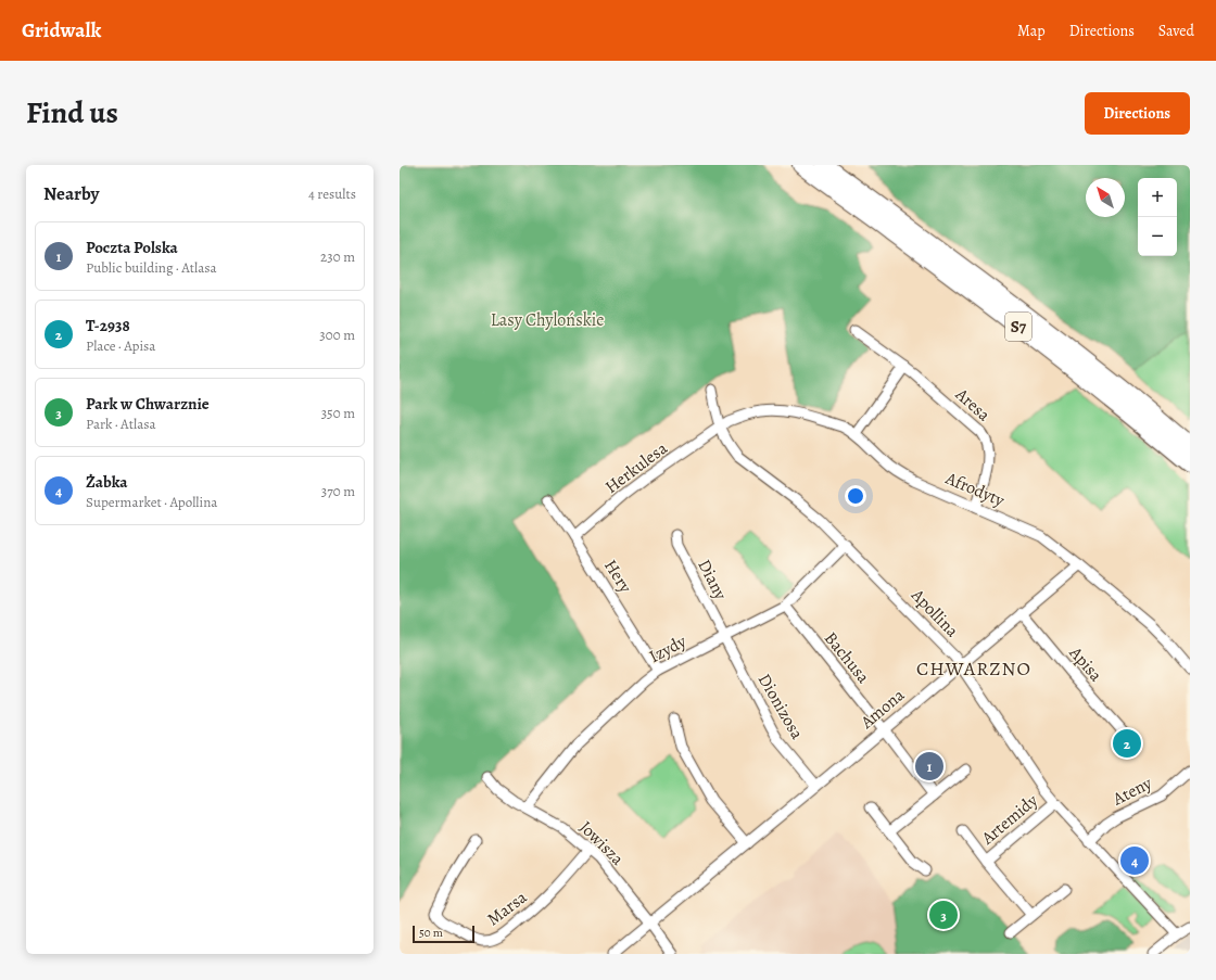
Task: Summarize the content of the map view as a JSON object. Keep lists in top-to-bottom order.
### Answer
{
  "streets": {
    "highway": ["S7"],
    "street": [
      "Aresa",
      "Herkulesa",
      "Afrodyty",
      "Hery",
      "Diany",
      "Apollina",
      "Izydy",
      "Bachusa",
      "Apisa",
      "Dionizosa",
      "Amona",
      "Ateny",
      "Artemidy",
      "Jowisza",
      "Marsa"
    ]
  },
  "crossings": [
    ["Aresa", "Afrodyty"],
    ["Herkulesa", "Afrodyty"],
    ["Herkulesa", "Hery"],
    ["Herkulesa", "Apollina"],
    ["Afrodyty", "Apollina"],
    ["Afrodyty", "Amona"],
    ["Hery", "Izydy"],
    ["Diany", "Izydy"],
    ["Diany", "Dionizosa"],
    ["Apollina", "Izydy"],
    ["Apollina", "Amona"],
    ["Apollina", "Ateny"],
    ["Apollina", "Artemidy"],
    ["Izydy", "Bachusa"],
    ["Izydy", "Dionizosa"],
    ["Izydy", "Jowisza"],
    ["Bachusa", "Amona"],
    ["Apisa", "Amona"],
    ["Dionizosa", "Amona"],
    ["Amona", "Jowisza"],
    ["Jowisza", "Marsa"]
  ],
  "districts": ["CHWARZNO"],
  "parks": ["Lasy Chylońskie"],
  "scale_bar": "50 m",
  "north": "top left",
  "page": {
    "header": "Gridwalk",
    "nav": ["Map", "Directions", "Saved"],
    "title": "Find us",
    "buttons": "Directions",
    "heading": ["Nearby", "4 results"],
    "map_buttons": ["+", "−"],
    "list": [
      {
        "mark": "1",
        "name": "Poczta Polska",
        "note": "Public building · Atlasa",
        "value": "230 m"
      },
      {
        "mark": "2",
        "name": "T-2938",
        "note": "Place · Apisa",
        "value": "300 m"
      },
      {
        "mark": "3",
        "name": "Park w Chwarznie",
        "note": "Park · Atlasa",
        "value": "350 m"
      },
      {
        "mark": "4",
        "name": "Żabka",
        "note": "Supermarket · Apollina",
        "value": "370 m"
      }
    ],
    "pins": [
      "2",
      "1",
      "4",
      "3"
    ],
    "scale": "50 m"
  }
}
